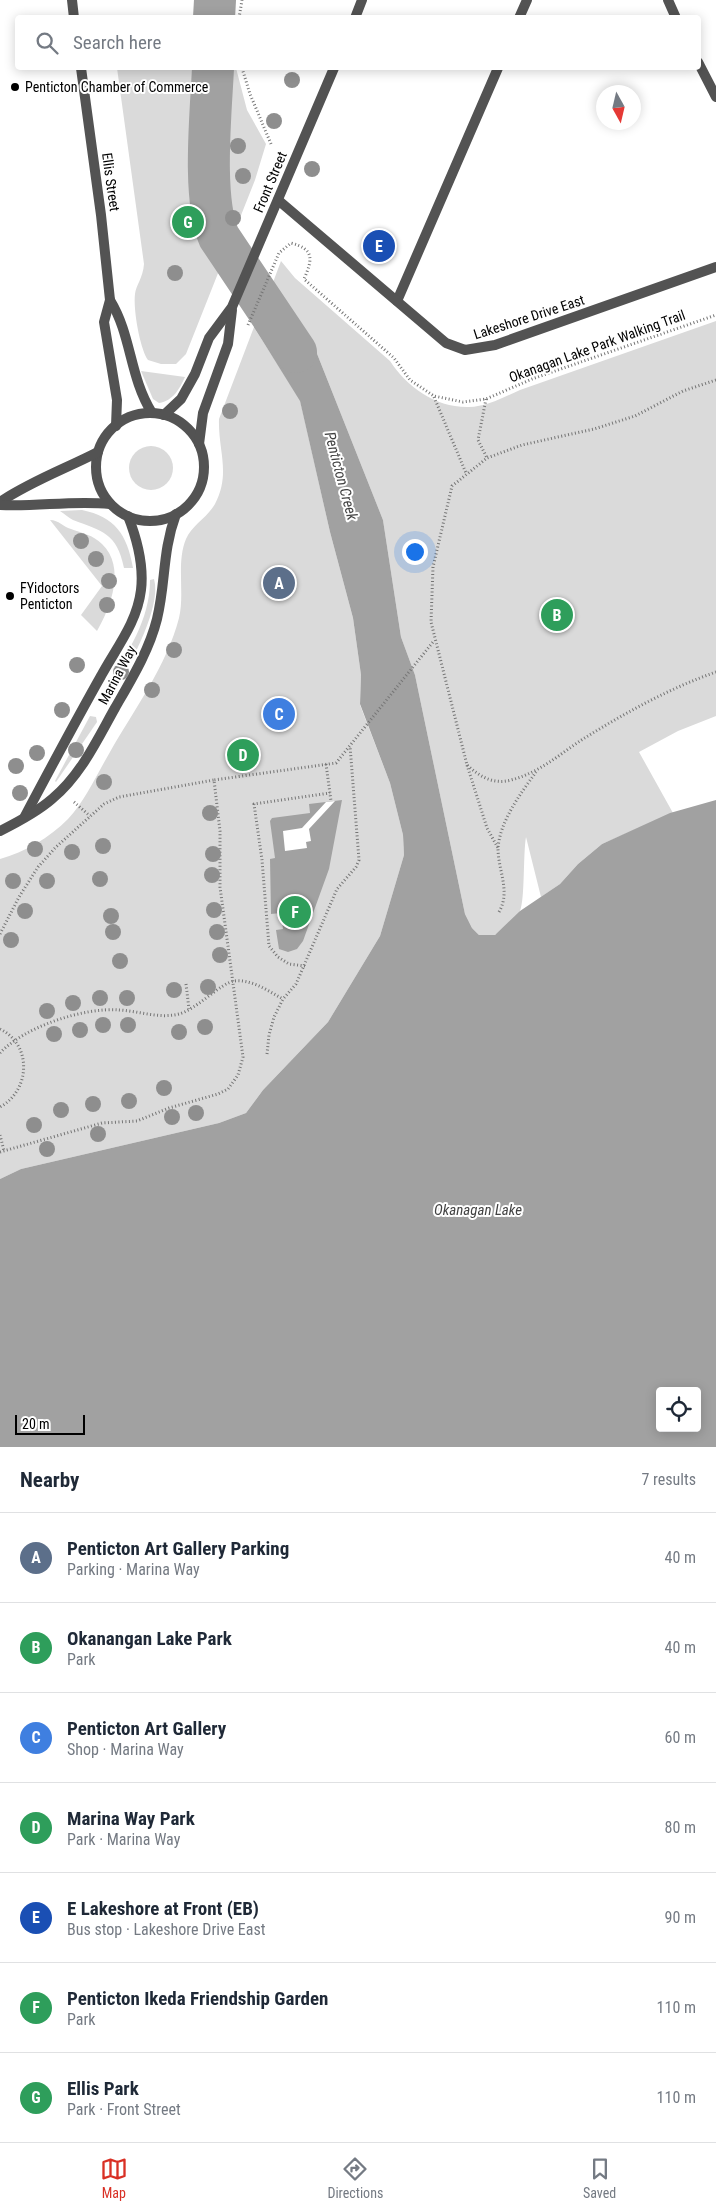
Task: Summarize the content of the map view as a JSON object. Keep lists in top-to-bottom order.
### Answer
{
  "streets": {
    "street": [
      "Ellis Street",
      "Front Street",
      "Lakeshore Drive East",
      "Marina Way"
    ],
    "path": ["Okanagan Lake Park Walking Trail"]
  },
  "crossings": [
    ["Ellis Street", "Front Street"],
    ["Ellis Street", "Marina Way"],
    ["Front Street", "Lakeshore Drive East"],
    ["Front Street", "Marina Way"]
  ],
  "water": ["Penticton Creek", "Okanagan Lake"],
  "places": ["Penticton Chamber of Commerce", "FYidoctors Penticton"],
  "scale_bar": "20 m",
  "north": "bottom",
  "page": {
    "search": "Search here",
    "pins": [
      "G",
      "E",
      "A",
      "B",
      "C",
      "D",
      "F"
    ],
    "scale": "20 m",
    "heading": ["Nearby", "7 results"],
    "list": [
      {
        "mark": "A",
        "name": "Penticton Art Gallery Parking",
        "note": "Parking · Marina Way",
        "value": "40 m"
      },
      {
        "mark": "B",
        "name": "Okanangan Lake Park",
        "note": "Park",
        "value": "40 m"
      },
      {
        "mark": "C",
        "name": "Penticton Art Gallery",
        "note": "Shop · Marina Way",
        "value": "60 m"
      },
      {
        "mark": "D",
        "name": "Marina Way Park",
        "note": "Park · Marina Way",
        "value": "80 m"
      },
      {
        "mark": "E",
        "name": "E Lakeshore at Front (EB)",
        "note": "Bus stop · Lakeshore Drive East",
        "value": "90 m"
      },
      {
        "mark": "F",
        "name": "Penticton Ikeda Friendship Garden",
        "note": "Park",
        "value": "110 m"
      },
      {
        "mark": "G",
        "name": "Ellis Park",
        "note": "Park · Front Street",
        "value": "110 m"
      }
    ],
    "nav": ["Map", "Directions", "Saved"]
  }
}
